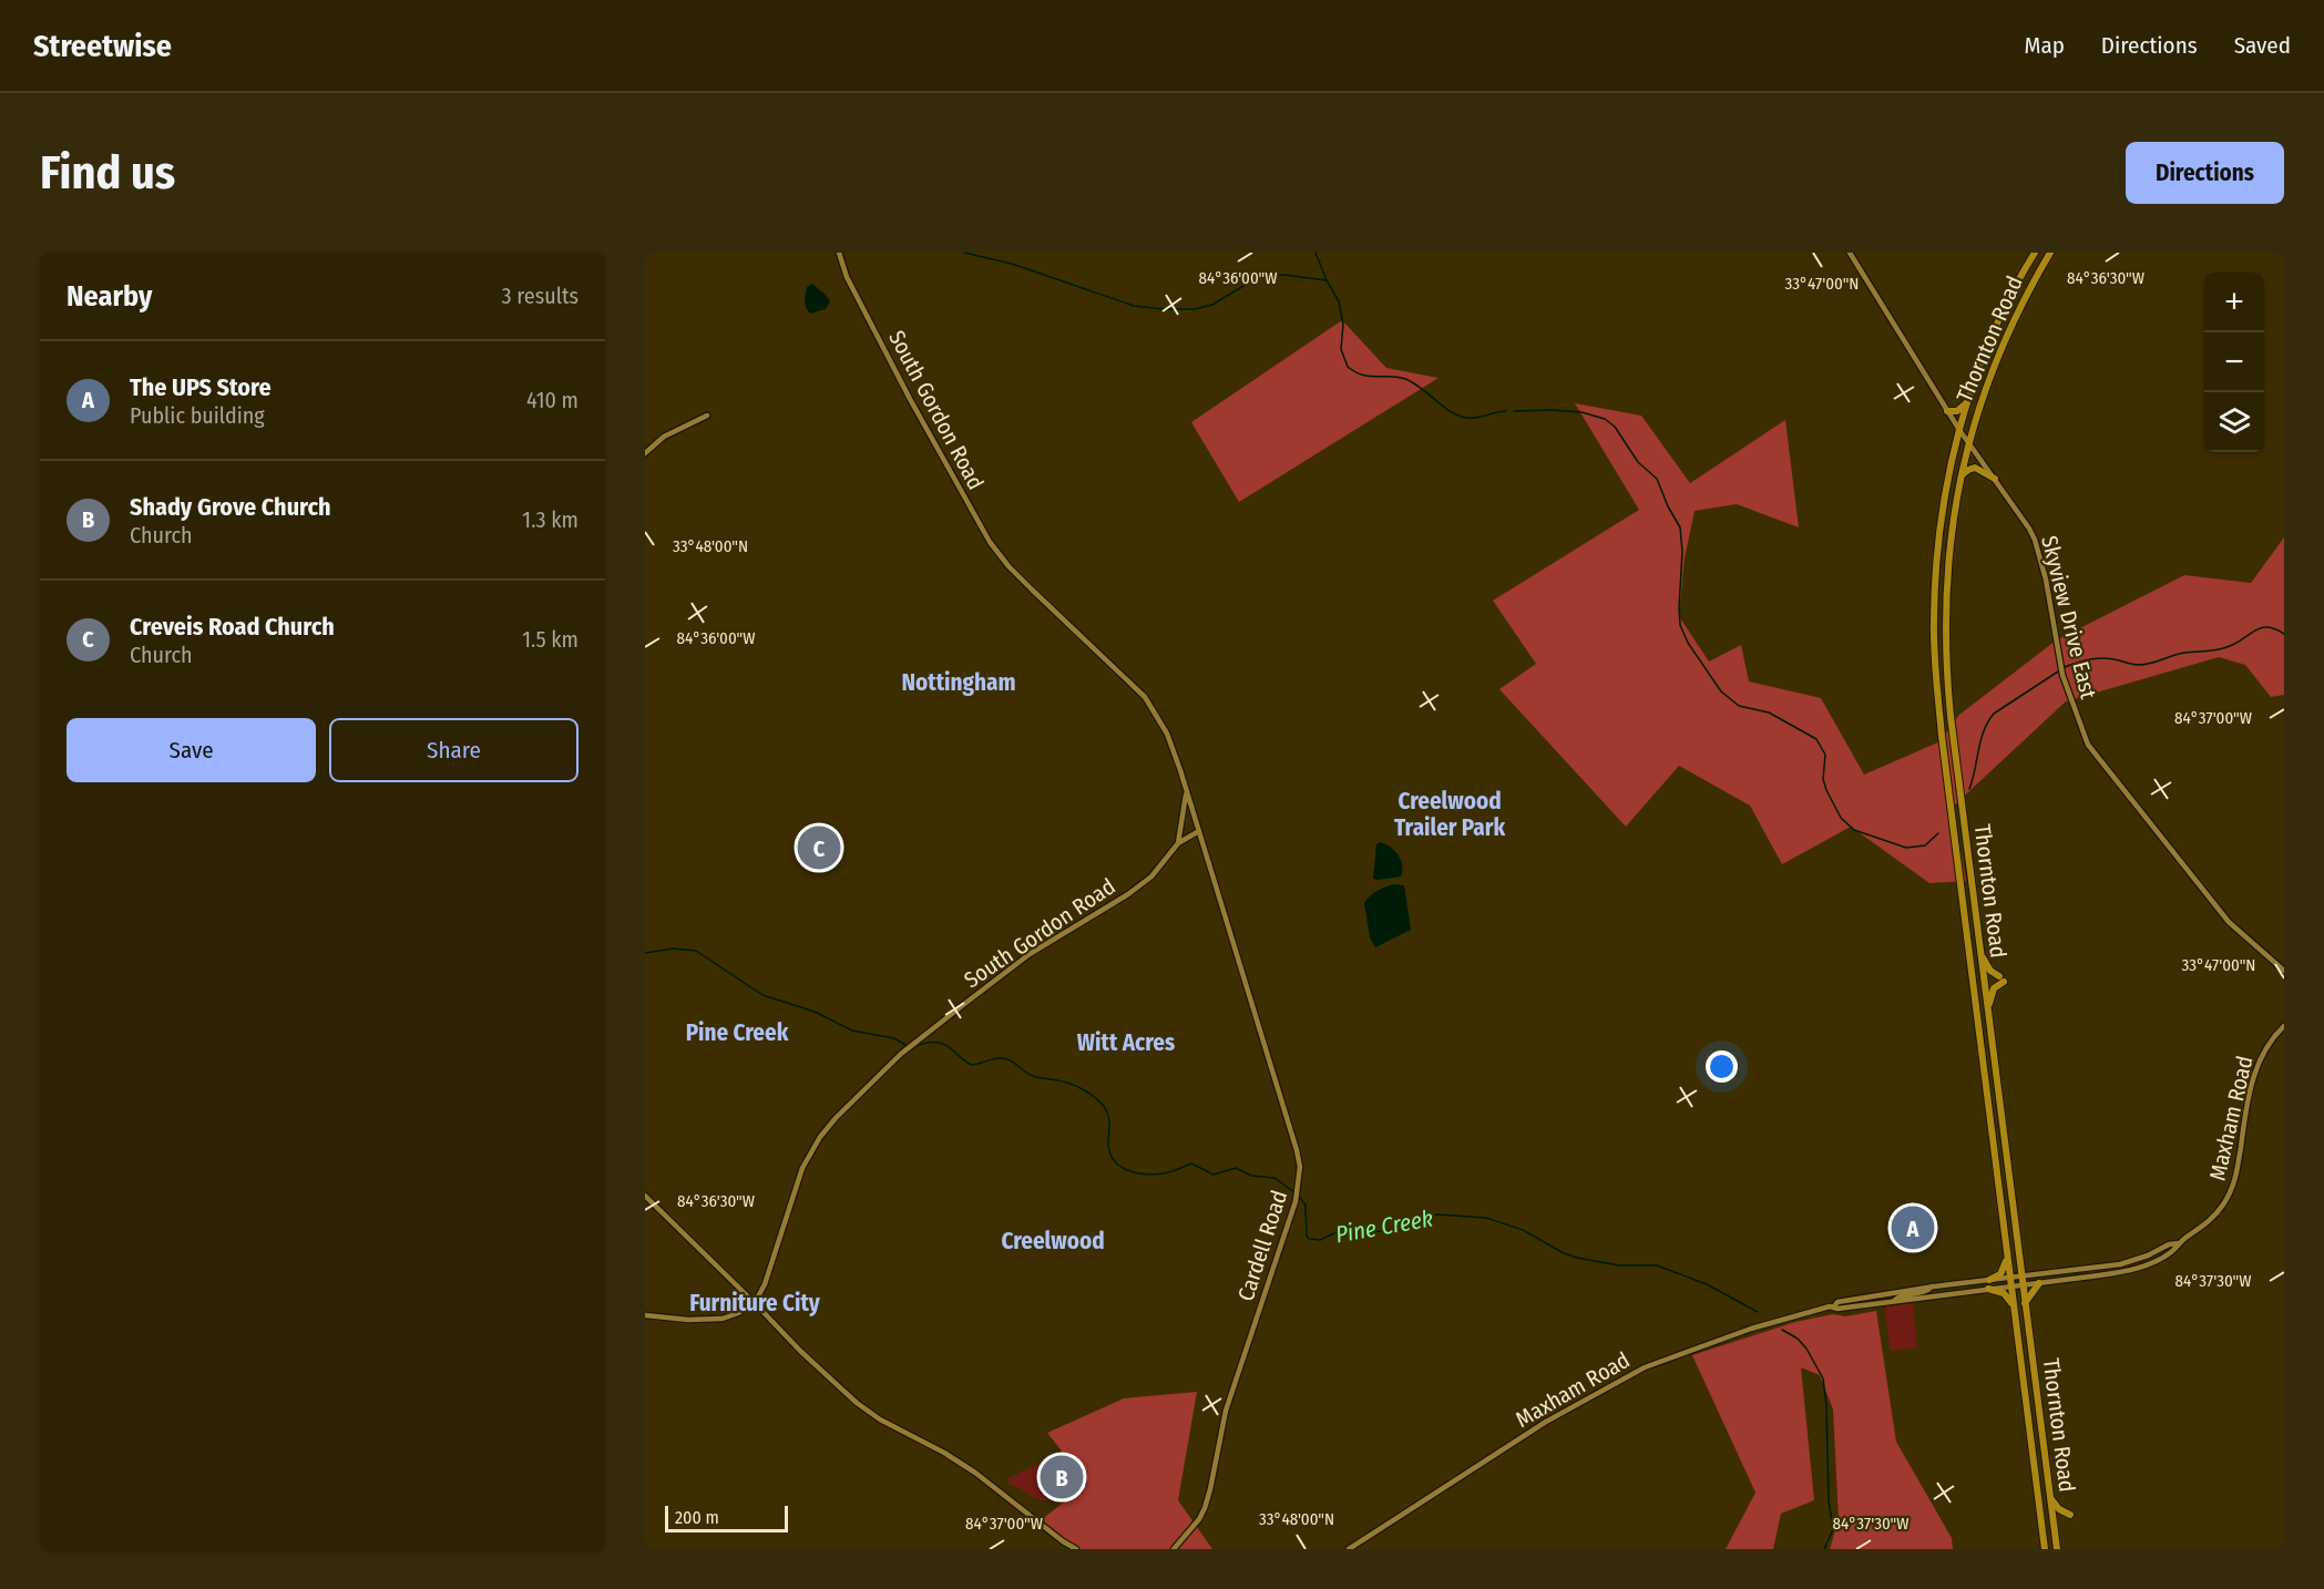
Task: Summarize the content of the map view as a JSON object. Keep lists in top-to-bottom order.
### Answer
{
  "streets": {
    "highway": ["Thornton Road"],
    "street": [
      "South Gordon Road",
      "Skyview Drive East",
      "Maxham Road",
      "Cardell Road"
    ]
  },
  "crossings": [
    ["Thornton Road", "Skyview Drive East"],
    ["Thornton Road", "Maxham Road"],
    ["South Gordon Road", "Cardell Road"]
  ],
  "districts": [
    "Nottingham",
    "Creelwood Trailer Park",
    "Pine Creek",
    "Witt Acres",
    "Creelwood",
    "Furniture City"
  ],
  "water": ["Pine Creek"],
  "scale_bar": "200 m",
  "page": {
    "header": "Streetwise",
    "nav": ["Map", "Directions", "Saved"],
    "buttons": [
      "Directions",
      ["Save", "Share"]
    ],
    "title": "Find us",
    "heading": ["Nearby", "3 results"],
    "map_buttons": ["+", "−"],
    "list": [
      {
        "mark": "A",
        "name": "The UPS Store",
        "note": "Public building",
        "value": "410 m"
      },
      {
        "mark": "B",
        "name": "Shady Grove Church",
        "note": "Church",
        "value": "1.3 km"
      },
      {
        "mark": "C",
        "name": "Creveis Road Church",
        "note": "Church",
        "value": "1.5 km"
      }
    ],
    "pins": ["C", "A", "B"],
    "scale": "200 m"
  },
  "coordinates": [
    "84°36'00\"W",
    "84°36'30\"W",
    "33°47'00\"N",
    "33°48'00\"N",
    "84°37'00\"W",
    "84°37'30\"W"
  ]
}
